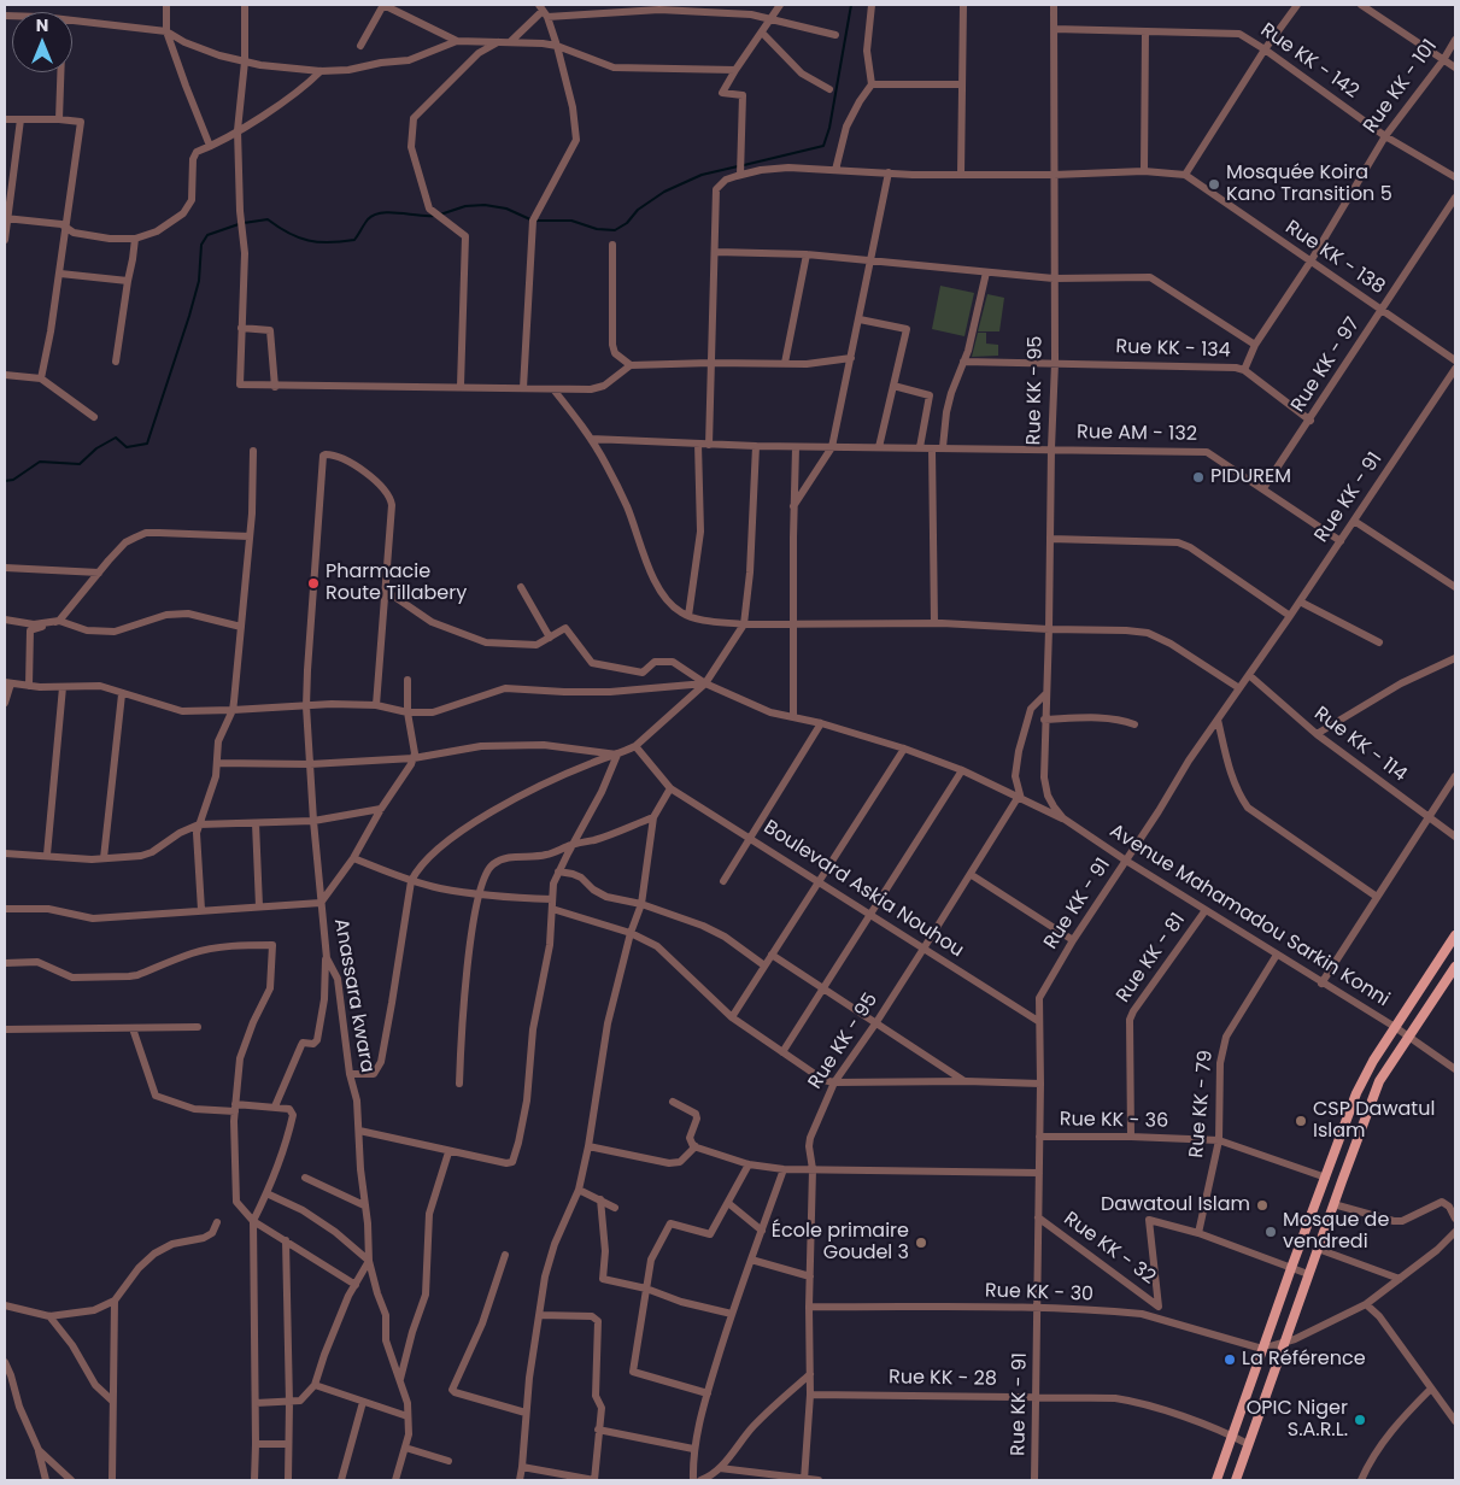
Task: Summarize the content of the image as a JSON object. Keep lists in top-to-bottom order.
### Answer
{
  "streets": {
    "street": [
      "Rue KK - 142",
      "Rue KK - 101",
      "Rue KK - 138",
      "Rue KK - 134",
      "Rue KK - 97",
      "Rue KK - 95",
      "Rue AM - 132",
      "Rue KK - 91",
      "Rue KK - 114",
      "Boulevard Askia Nouhou",
      "Avenue Mahamadou Sarkin Konni",
      "Rue KK - 81",
      "Anassara kwara",
      "Rue KK - 79",
      "Rue KK - 36",
      "Rue KK - 32",
      "Rue KK - 30",
      "Rue KK - 28"
    ]
  },
  "crossings": [
    ["Rue KK - 142", "Rue KK - 101"],
    ["Rue KK - 142", "Rue KK - 95"],
    ["Rue KK - 101", "Rue KK - 138"],
    ["Rue KK - 101", "Rue KK - 134"],
    ["Rue KK - 138", "Rue KK - 97"],
    ["Rue KK - 134", "Rue KK - 97"],
    ["Rue KK - 134", "Rue KK - 95"],
    ["Rue KK - 97", "Rue AM - 132"],
    ["Rue KK - 95", "Rue AM - 132"],
    ["Rue KK - 95", "Boulevard Askia Nouhou"],
    ["Rue KK - 95", "Avenue Mahamadou Sarkin Konni"],
    ["Rue KK - 95", "Rue KK - 30"],
    ["Rue KK - 95", "Rue KK - 28"],
    ["Rue AM - 132", "Rue KK - 91"],
    ["Rue KK - 91", "Rue KK - 114"],
    ["Rue KK - 91", "Boulevard Askia Nouhou"],
    ["Rue KK - 91", "Avenue Mahamadou Sarkin Konni"],
    ["Rue KK - 91", "Rue KK - 36"],
    ["Rue KK - 91", "Rue KK - 32"],
    ["Rue KK - 91", "Rue KK - 30"],
    ["Rue KK - 91", "Rue KK - 28"],
    ["Avenue Mahamadou Sarkin Konni", "Rue KK - 81"],
    ["Avenue Mahamadou Sarkin Konni", "Rue KK - 79"],
    ["Rue KK - 81", "Rue KK - 36"],
    ["Rue KK - 79", "Rue KK - 36"],
    ["Rue KK - 79", "Rue KK - 32"]
  ],
  "places": [
    "Mosquée Koira Kano Transition 5",
    "PIDUREM",
    "Pharmacie Route Tillabery",
    "CSP Dawatul Islam",
    "Dawatoul Islam",
    "Mosque de vendredi",
    "École primaire Goudel 3",
    "La Référence",
    "OPIC Niger S.A.R.L."
  ],
  "north": "top"
}
